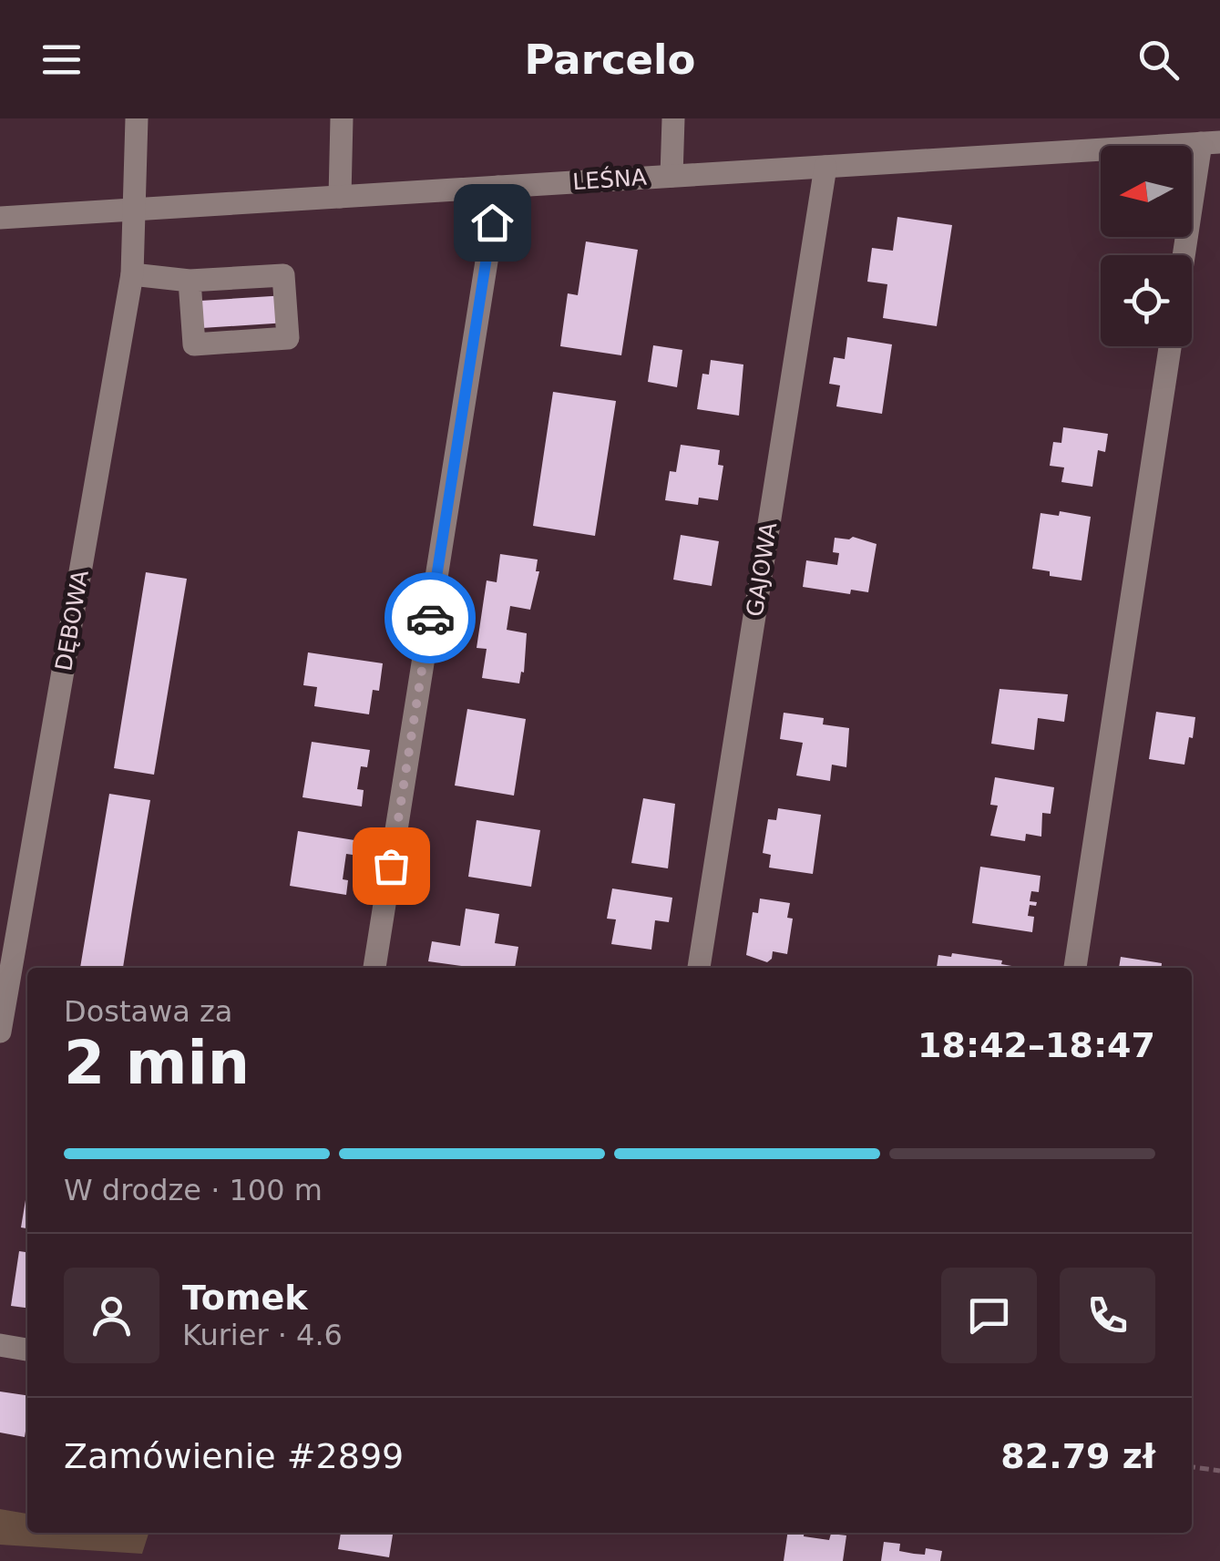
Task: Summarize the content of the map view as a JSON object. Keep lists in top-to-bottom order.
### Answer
{
  "streets": {
    "street": ["LEŚNA", "GAJOWA", "DĘBOWA"]
  },
  "crossings": [
    ["LEŚNA", "GAJOWA"],
    ["LEŚNA", "DĘBOWA"]
  ],
  "north": "left",
  "page": {
    "header": "Parcelo",
    "heading": ["2 min", "Dostawa za", "18:42–18:47"],
    "panel": [
      "Tomek",
      "Kurier · 4.6",
      "Zamówienie #2899",
      "82.79 zł"
    ],
    "bar": "W drodze · 100 m"
  }
}
